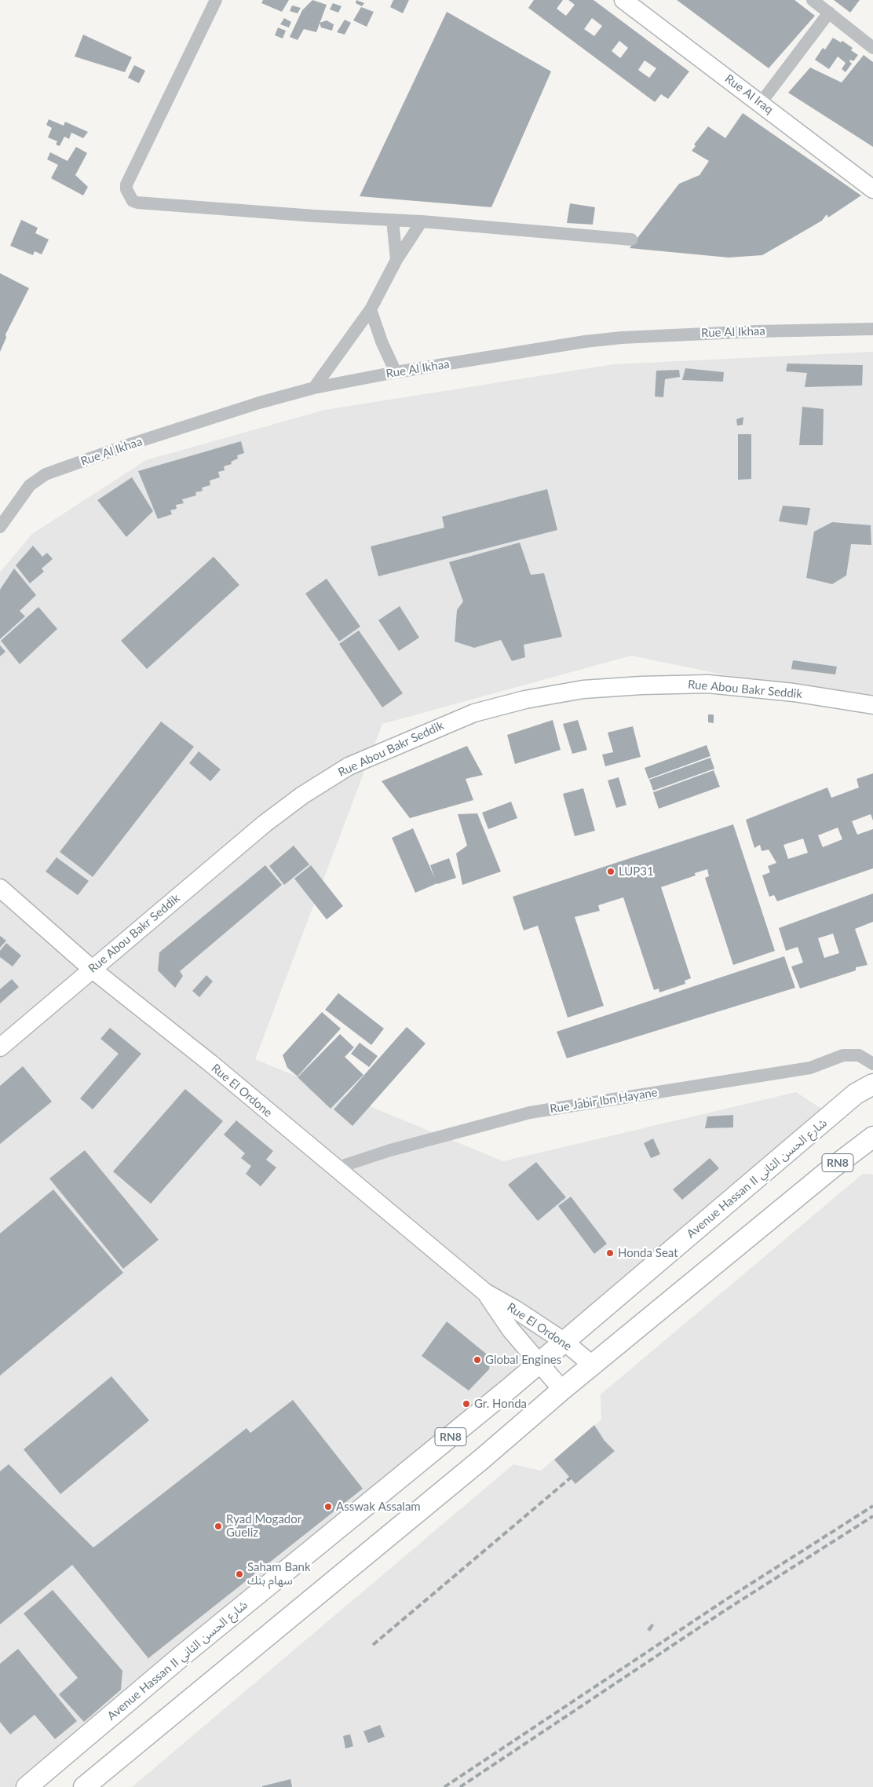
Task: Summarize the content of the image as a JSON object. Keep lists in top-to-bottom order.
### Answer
{
  "streets": {
    "main road": ["RN8", "Avenue Hassan II شارع الحسن الثاني"],
    "street": [
      "Rue Al Iraq",
      "Rue Al Ikhaa",
      "Rue Abou Bakr Seddik",
      "Rue El Ordone",
      "Rue Jabir Ibn Hayane"
    ]
  },
  "crossings": [
    ["Rue Abou Bakr Seddik", "Rue El Ordone"],
    ["Rue El Ordone", "Rue Jabir Ibn Hayane"],
    ["Rue El Ordone", "RN8"],
    ["Rue El Ordone", "Avenue Hassan II شارع الحسن الثاني"]
  ],
  "places": [
    "LUP31",
    "Honda Seat",
    "Global Engines",
    "Gr. Honda",
    "Asswak Assalam",
    "Ryad Mogador Gueliz",
    "Saham Bank سهام بنك"
  ]
}
